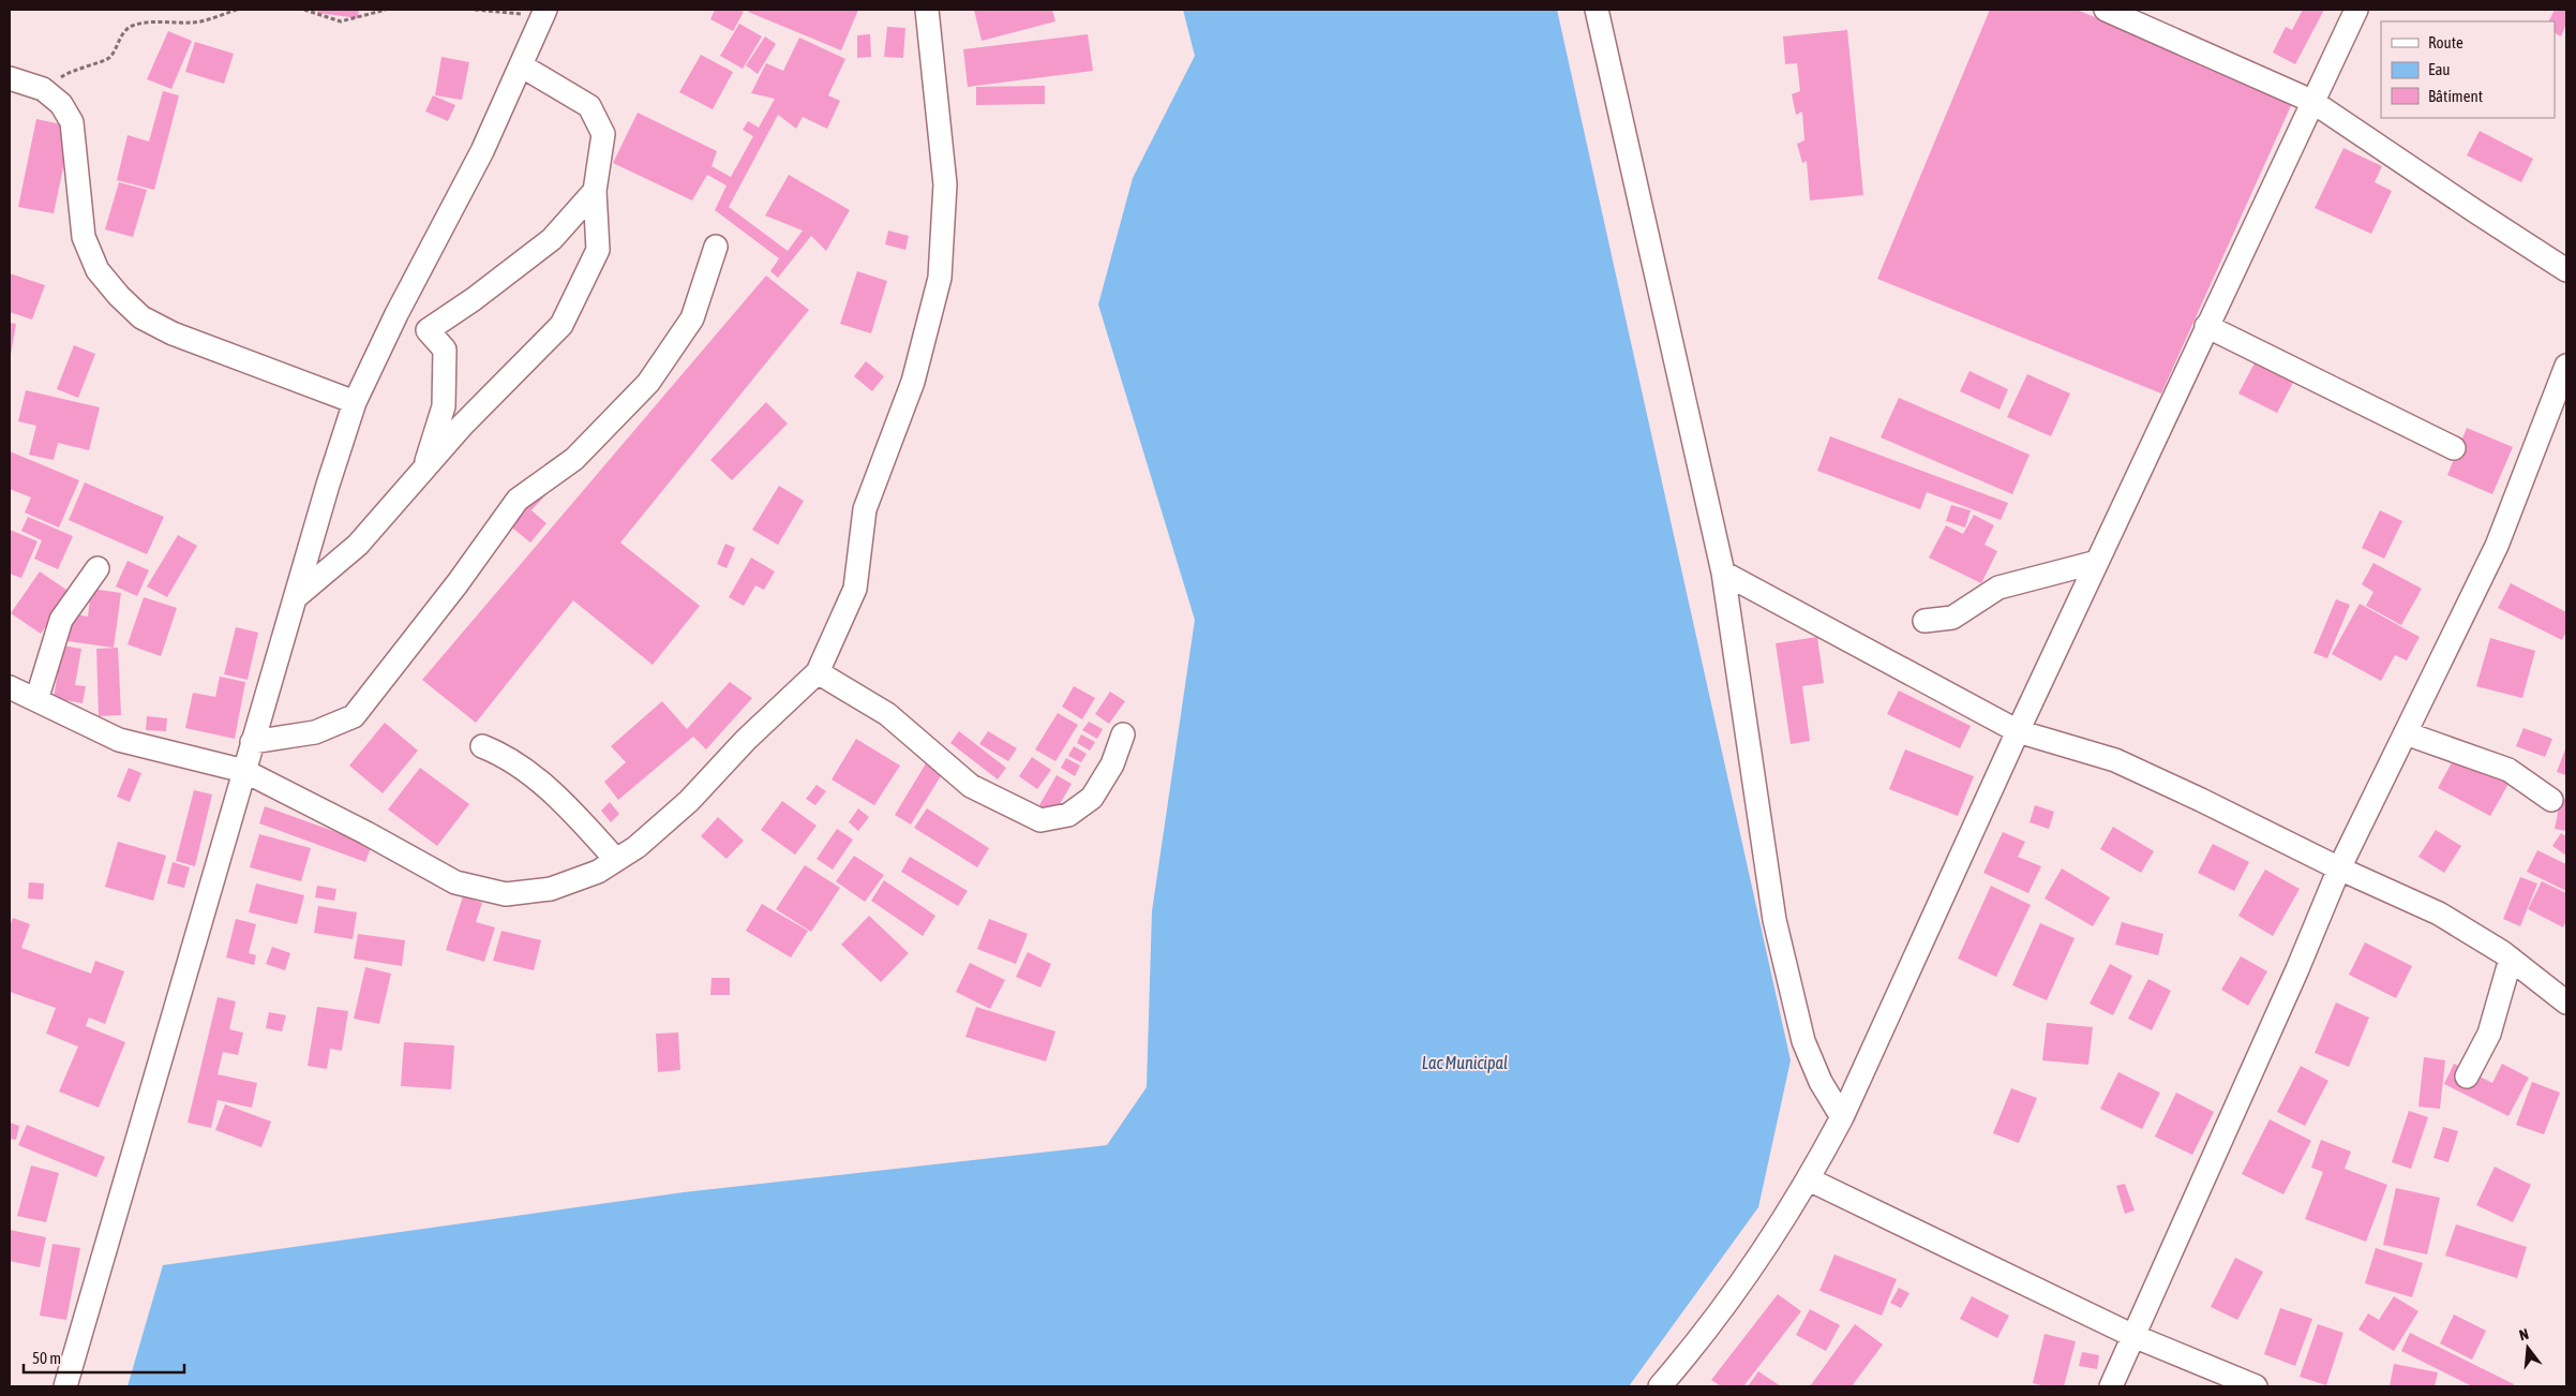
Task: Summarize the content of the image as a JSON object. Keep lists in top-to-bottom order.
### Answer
{
  "water": ["Lac Municipal"],
  "legend": ["Route", "Eau", "Bâtiment"],
  "scale_bar": "50 m",
  "north": "top"
}
